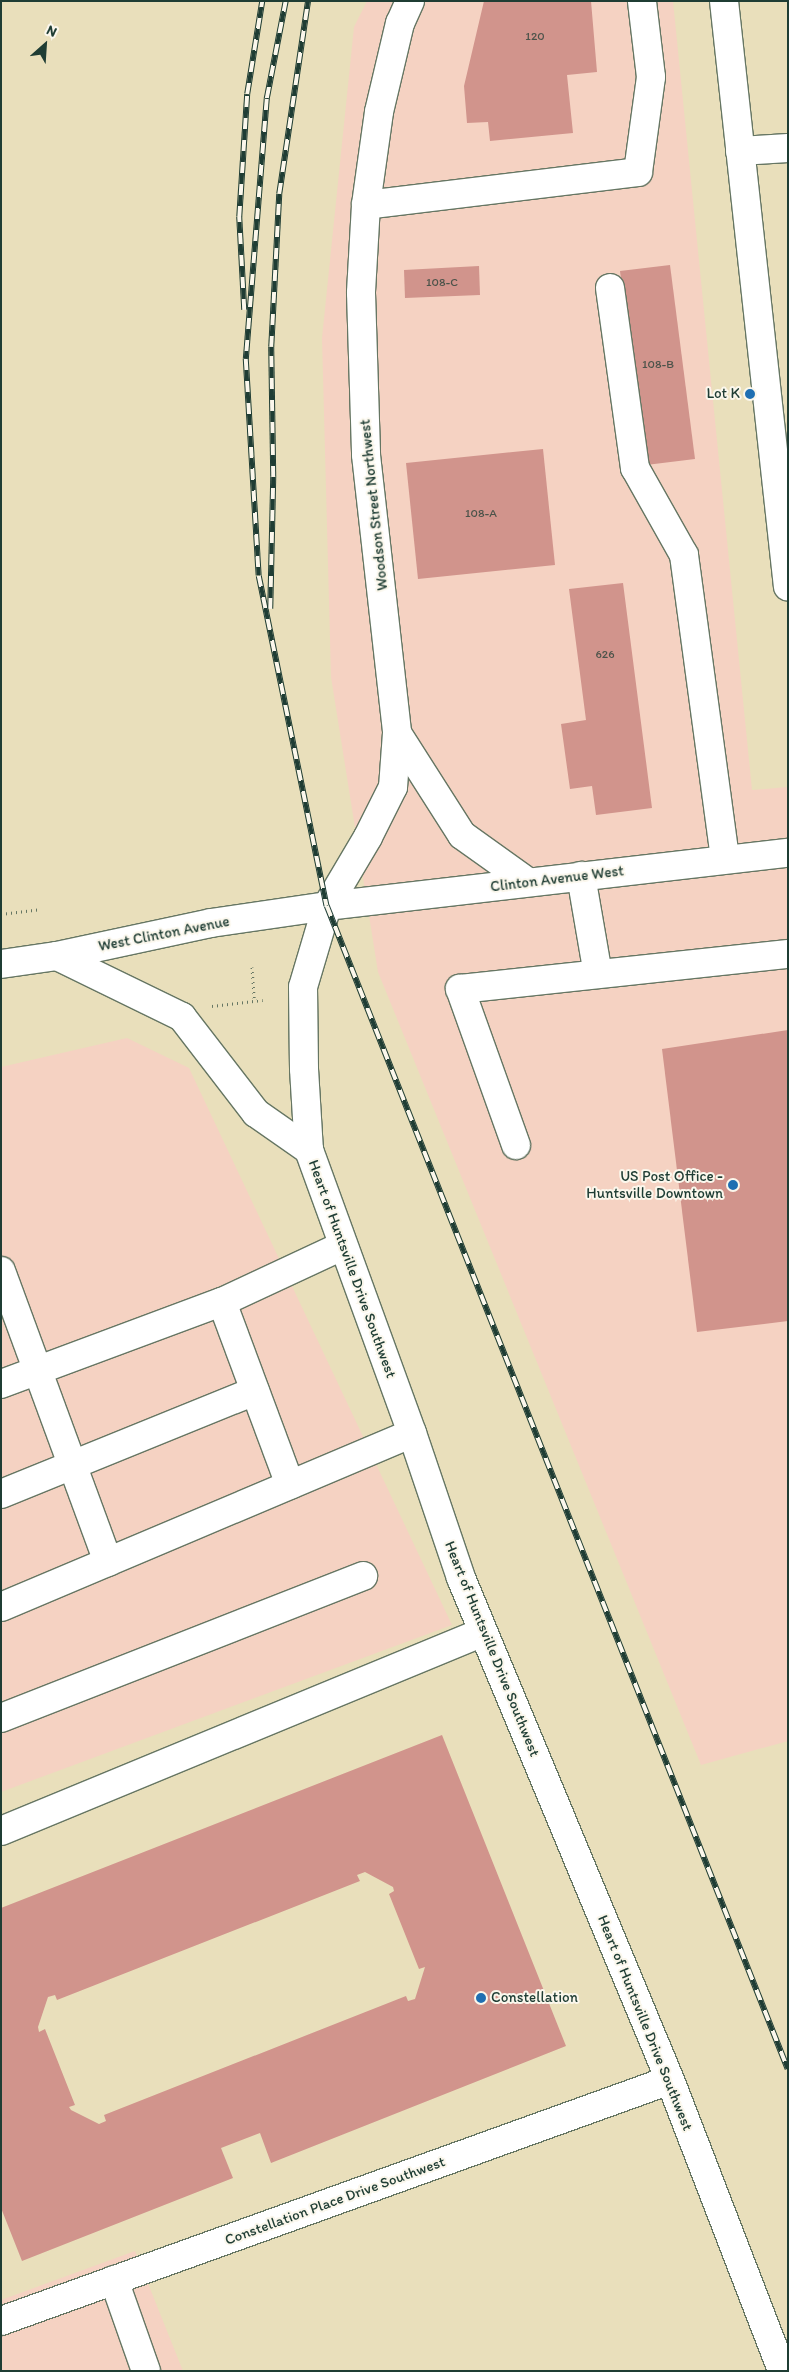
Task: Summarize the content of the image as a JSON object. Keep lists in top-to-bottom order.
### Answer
{
  "streets": {
    "street": [
      "Woodson Street Northwest",
      "Clinton Avenue West",
      "West Clinton Avenue",
      "Heart of Huntsville Drive Southwest",
      "Constellation Place Drive Southwest"
    ]
  },
  "crossings": [
    ["Woodson Street Northwest", "Clinton Avenue West"],
    ["Woodson Street Northwest", "West Clinton Avenue"],
    ["Woodson Street Northwest", "Heart of Huntsville Drive Southwest"],
    ["Clinton Avenue West", "West Clinton Avenue"],
    ["Clinton Avenue West", "Heart of Huntsville Drive Southwest"],
    ["West Clinton Avenue", "Heart of Huntsville Drive Southwest"],
    ["Heart of Huntsville Drive Southwest", "Constellation Place Drive Southwest"]
  ],
  "places": ["Lot K", "US Post Office - Huntsville Downtown", "Constellation"],
  "house_numbers": [
    "120",
    "108-C",
    "108-B",
    "108-A",
    "626"
  ],
  "north": "top right"
}
